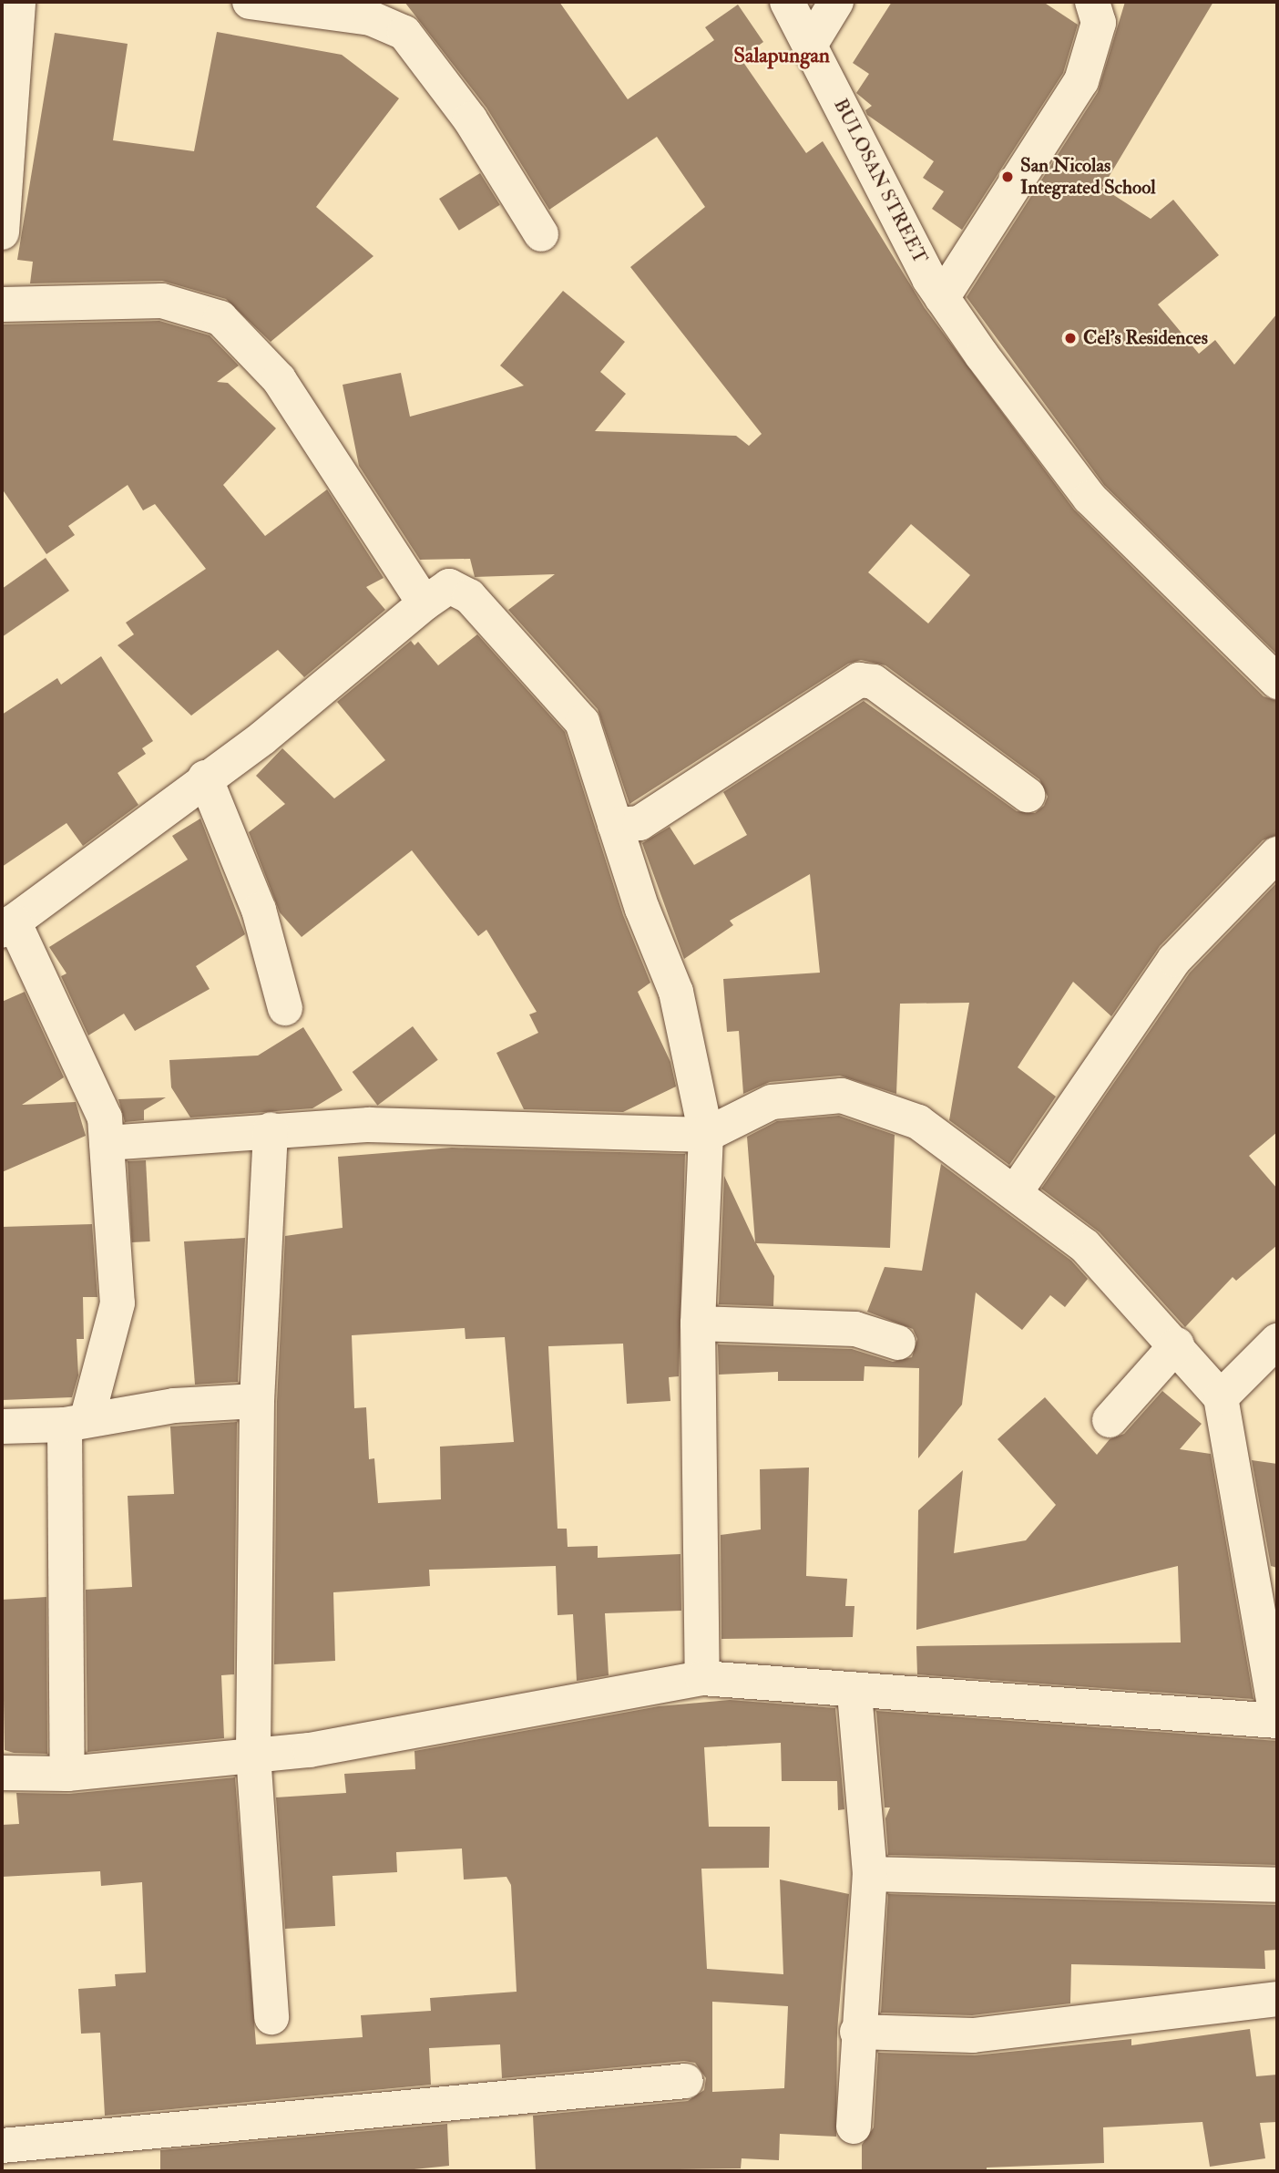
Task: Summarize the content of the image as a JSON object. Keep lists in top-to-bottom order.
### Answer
{
  "streets": {
    "street": ["BULOSAN STREET"]
  },
  "districts": ["Salapungan"],
  "places": ["San Nicolas Integrated School", "Cel's Residences"]
}
